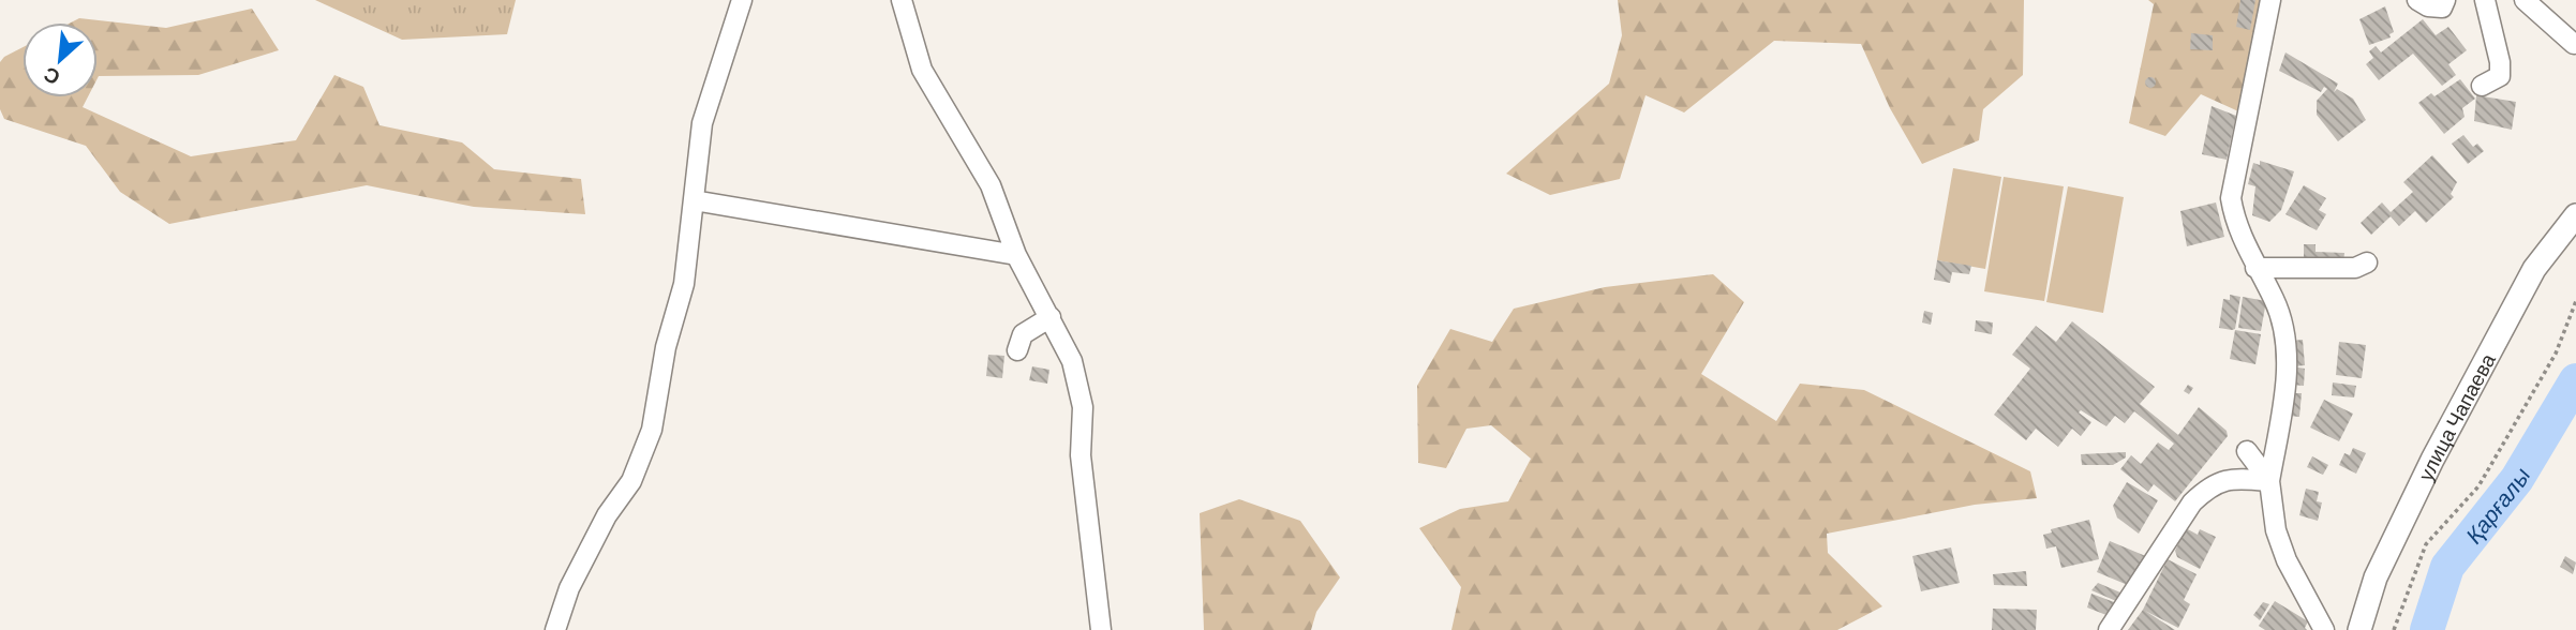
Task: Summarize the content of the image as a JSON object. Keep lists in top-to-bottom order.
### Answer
{
  "streets": {
    "street": ["улица Чапаева"]
  },
  "water": ["Қарғалы"],
  "north": "bottom left"
}
